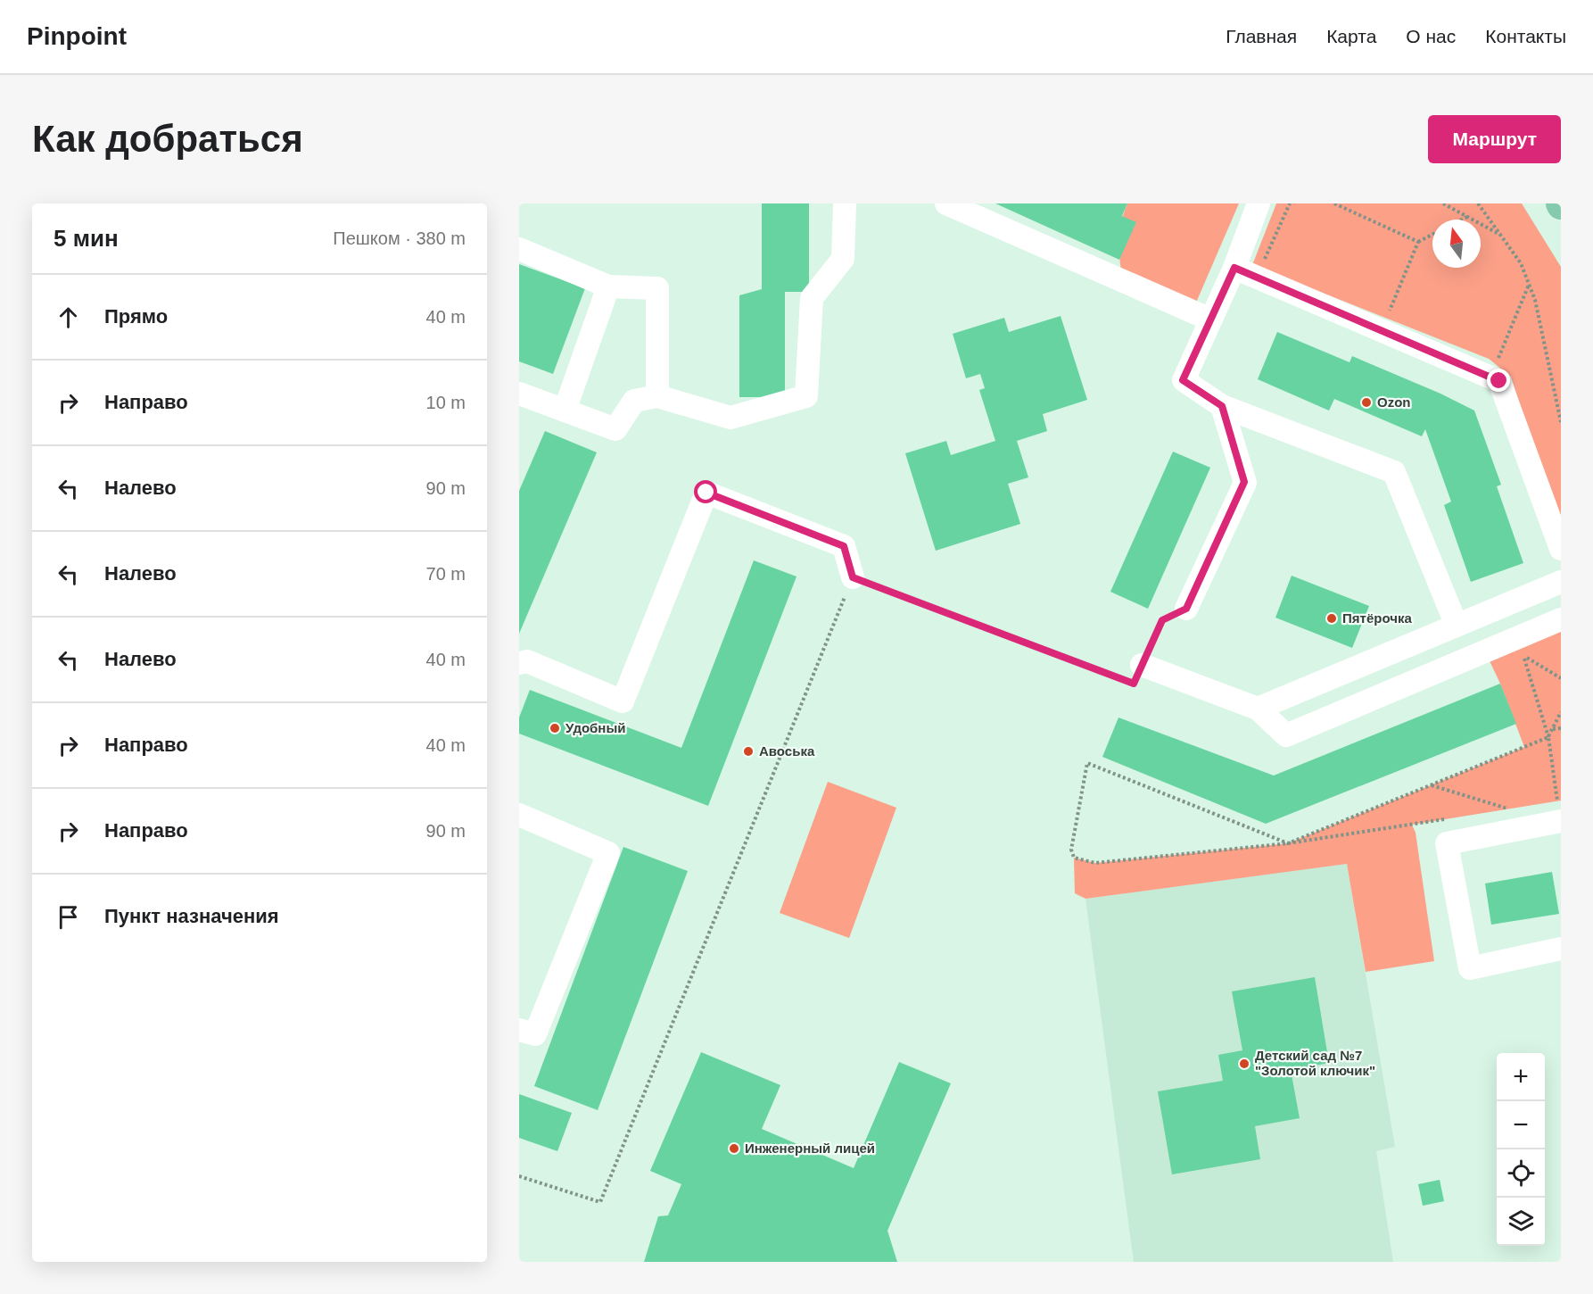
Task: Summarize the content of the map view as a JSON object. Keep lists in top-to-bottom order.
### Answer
{
  "places": [
    "Ozon",
    "Пятёрочка",
    "Удобный",
    "Авоська",
    "Детский сад №7 \"Золотой ключик\"",
    "Инженерный лицей"
  ],
  "north": "top",
  "page": {
    "header": "Pinpoint",
    "nav": [
      "Главная",
      "Карта",
      "О нас",
      "Контакты"
    ],
    "buttons": "Маршрут",
    "title": "Как добраться",
    "heading": ["5 мин", "Пешком · 380 m"],
    "list": [
      ["Прямо", "40 m"],
      ["Направо", "10 m"],
      ["Налево", "90 m"],
      ["Налево", "70 m"],
      ["Налево", "40 m"],
      ["Направо", "40 m"],
      ["Направо", "90 m"],
      "Пункт назначения"
    ],
    "map_buttons": ["+", "−"]
  }
}
